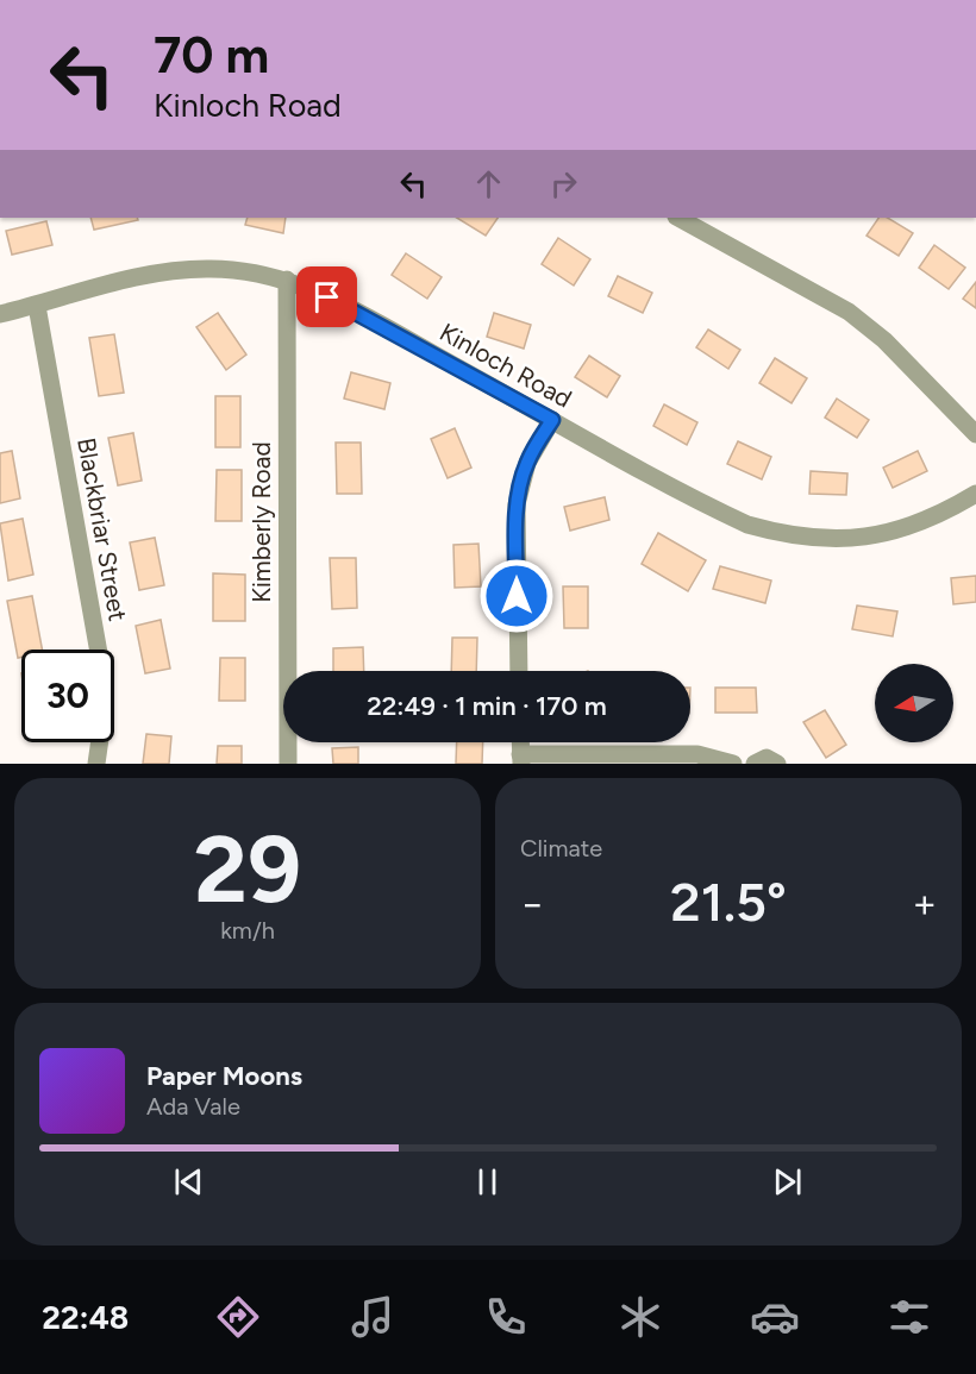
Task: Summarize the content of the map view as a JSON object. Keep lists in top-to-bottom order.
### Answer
{
  "streets": {
    "street": ["Kinloch Road", "Kimberly Road", "Blackbriar Street"]
  },
  "crossings": [
    ["Kinloch Road", "Kimberly Road"],
    ["Kinloch Road", "Blackbriar Street"]
  ],
  "north": "left",
  "page": {
    "turn": ["70 m", "Kinloch Road"],
    "limit": "30",
    "trip": "22:49 · 1 min · 170 m",
    "tile": [
      ["29", "km/h"],
      "Climate"
    ],
    "heat": ["−", "21.5°", "+"],
    "song": ["Paper Moons", "Ada Vale"],
    "tabs": "22:48"
  }
}
